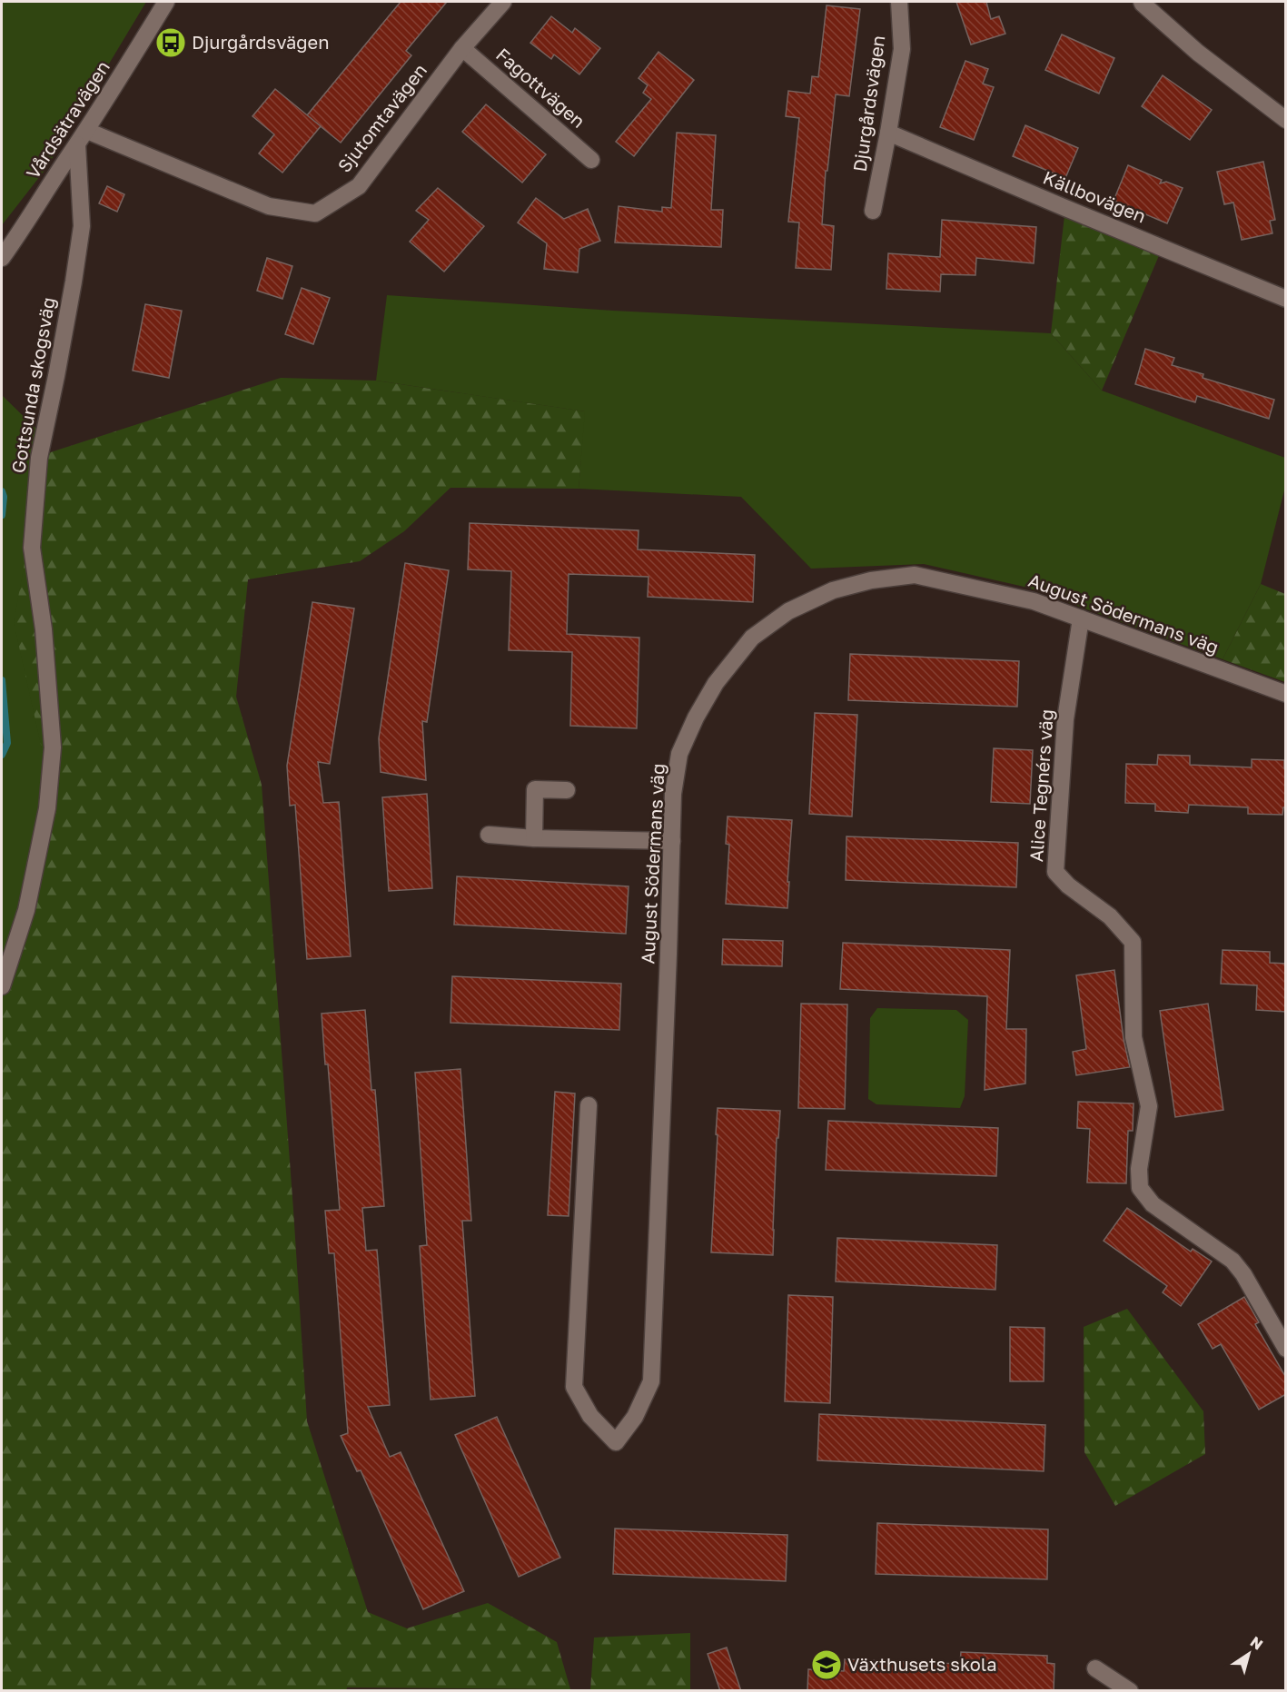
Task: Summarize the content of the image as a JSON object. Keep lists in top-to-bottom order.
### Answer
{
  "streets": {
    "street": [
      "Fagottvägen",
      "Djurgårdsvägen",
      "Sjutomtavägen",
      "Vårdsätravägen",
      "Källbovägen",
      "Gottsunda skogsväg",
      "August Södermans väg",
      "Alice Tegnérs väg"
    ]
  },
  "crossings": [
    ["Fagottvägen", "Sjutomtavägen"],
    ["Djurgårdsvägen", "Källbovägen"],
    ["Sjutomtavägen", "Vårdsätravägen"],
    ["Sjutomtavägen", "Gottsunda skogsväg"],
    ["Vårdsätravägen", "Gottsunda skogsväg"],
    ["August Södermans väg", "Alice Tegnérs väg"]
  ],
  "places": {
    "bus stop": ["Djurgårdsvägen"],
    "school or university": ["Växthusets skola"]
  },
  "north": "top right"
}
